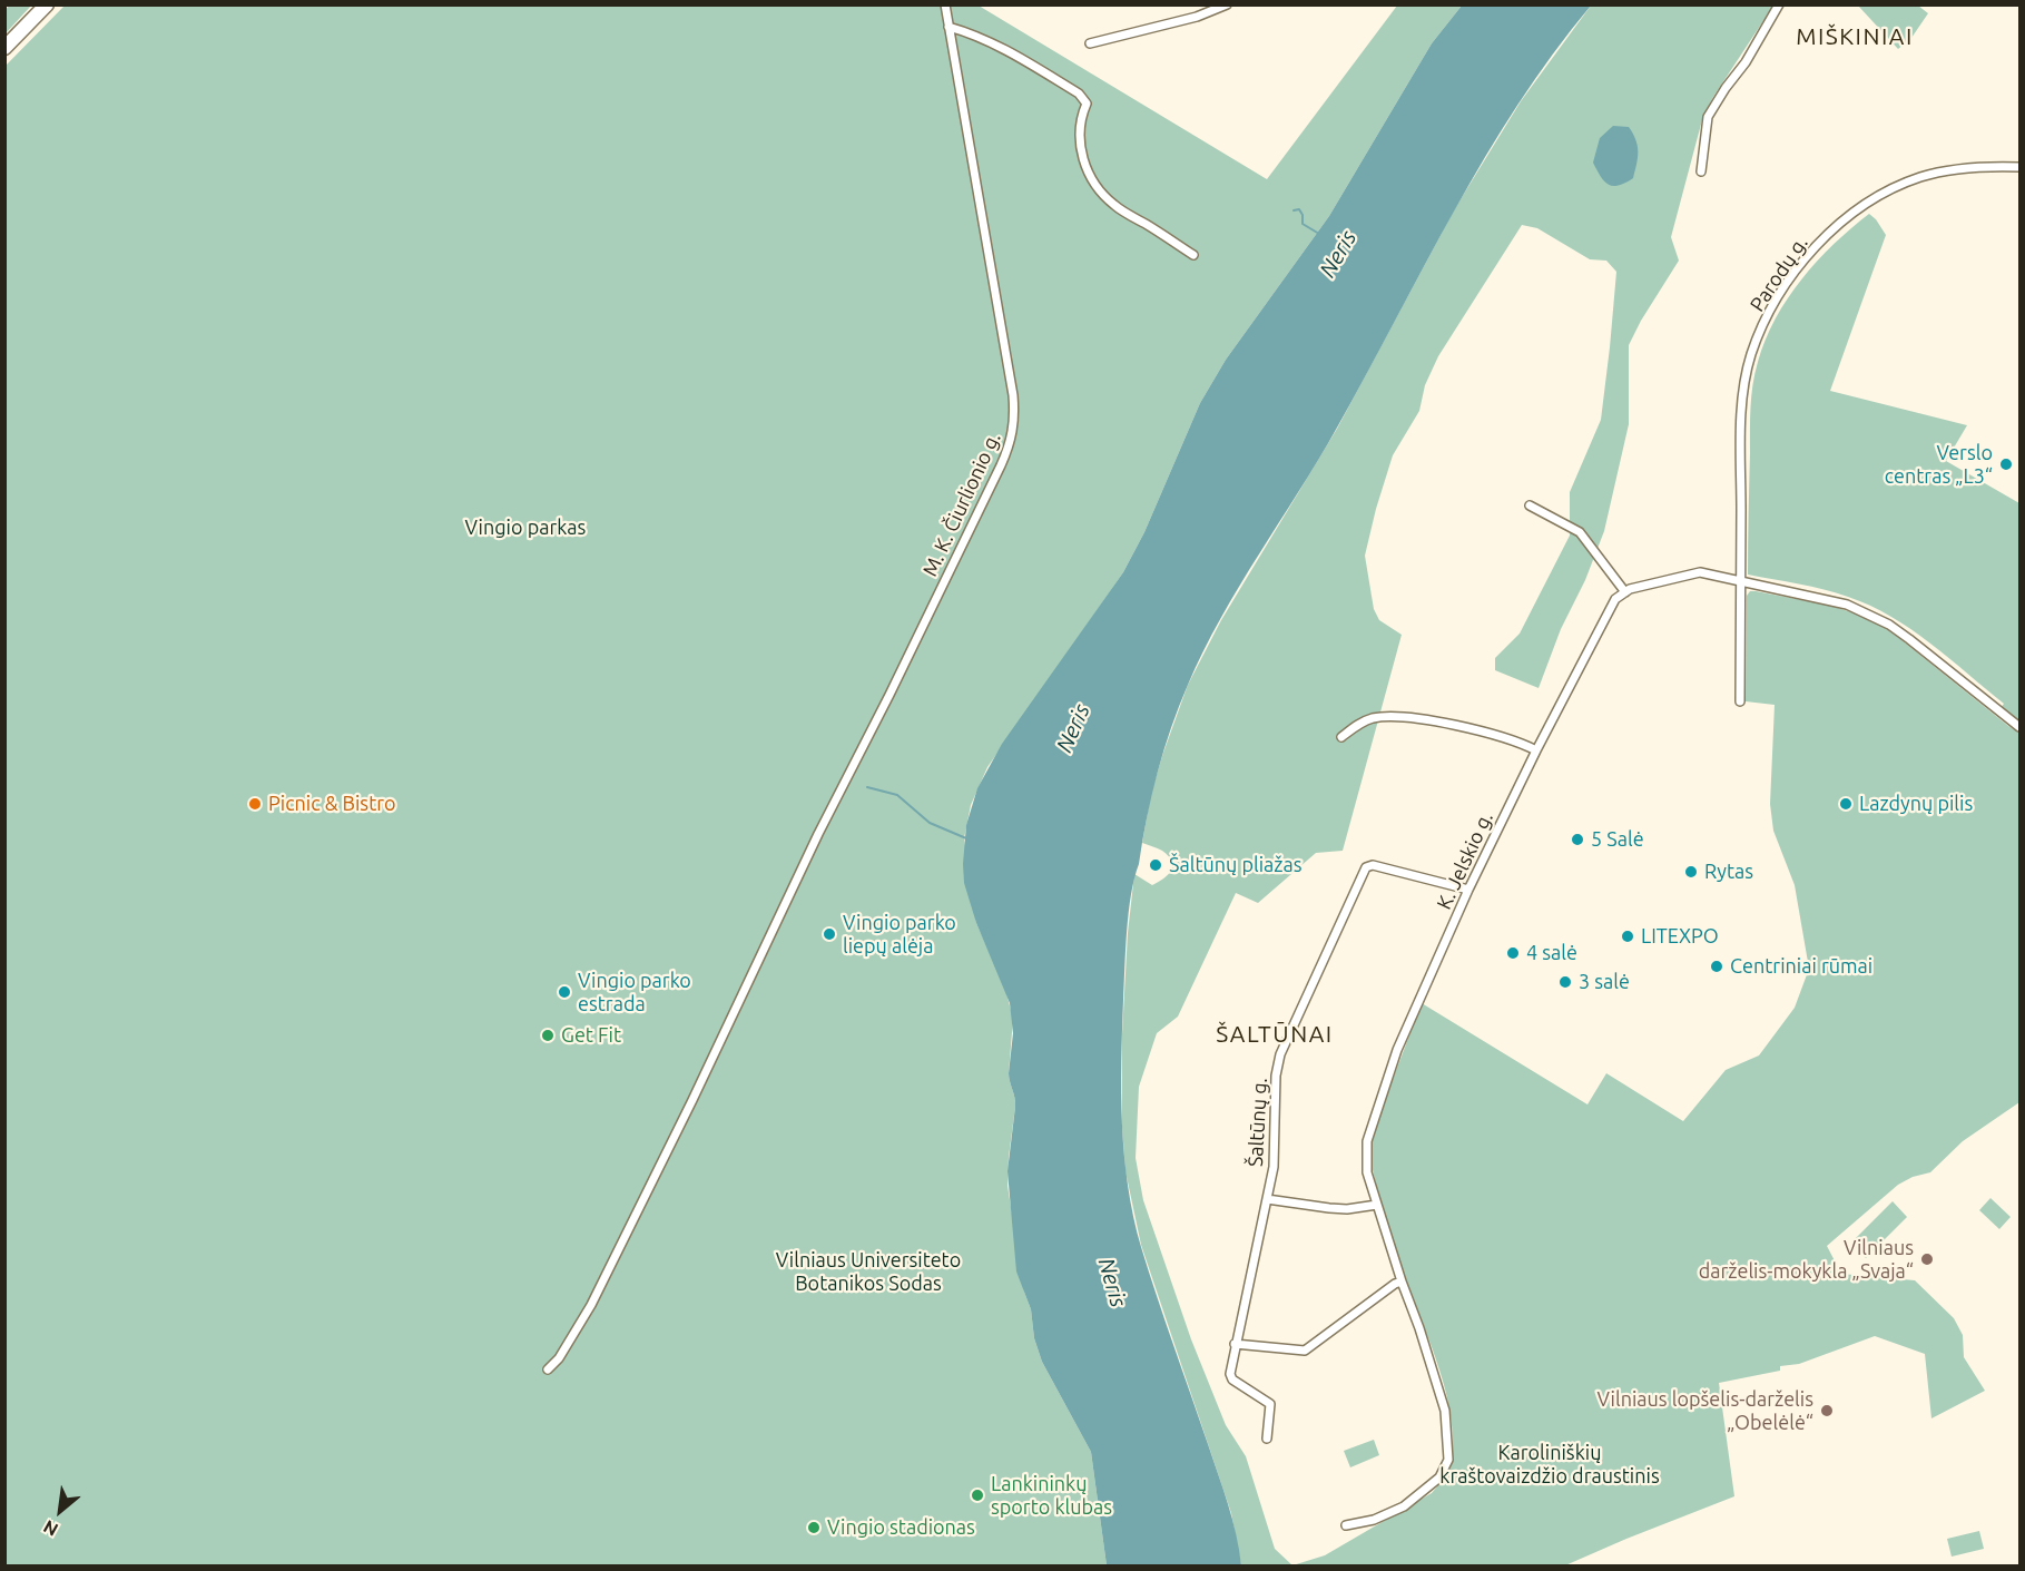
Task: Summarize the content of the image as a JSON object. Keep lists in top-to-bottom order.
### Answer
{
  "streets": {
    "street": [
      "Parodų g.",
      "M. K. Čiurlionio g.",
      "K. Jelskio g.",
      "Šaltūnų g."
    ]
  },
  "crossings": [
    ["K. Jelskio g.", "Šaltūnų g."]
  ],
  "districts": ["MIŠKINIAI", "ŠALTŪNAI"],
  "water": ["Neris"],
  "parks": ["Vingio parkas", "Vilniaus Universiteto Botanikos Sodas", "Karoliniškių kraštovaizdžio draustinis"],
  "places": [
    "Verslo centras „L3“",
    "Picnic & Bistro",
    "Lazdynų pilis",
    "5 Salė",
    "Šaltūnų pliažas",
    "Rytas",
    "Vingio parko liepų alėja",
    "LITEXPO",
    "4 salė",
    "Centriniai rūmai",
    "3 salė",
    "Vingio parko estrada",
    "Get Fit",
    "Vilniaus darželis-mokykla „Svaja“",
    "Vilniaus lopšelis-darželis „Obelėlė“",
    "Lankininkų sporto klubas",
    "Vingio stadionas"
  ],
  "north": "bottom left"
}
